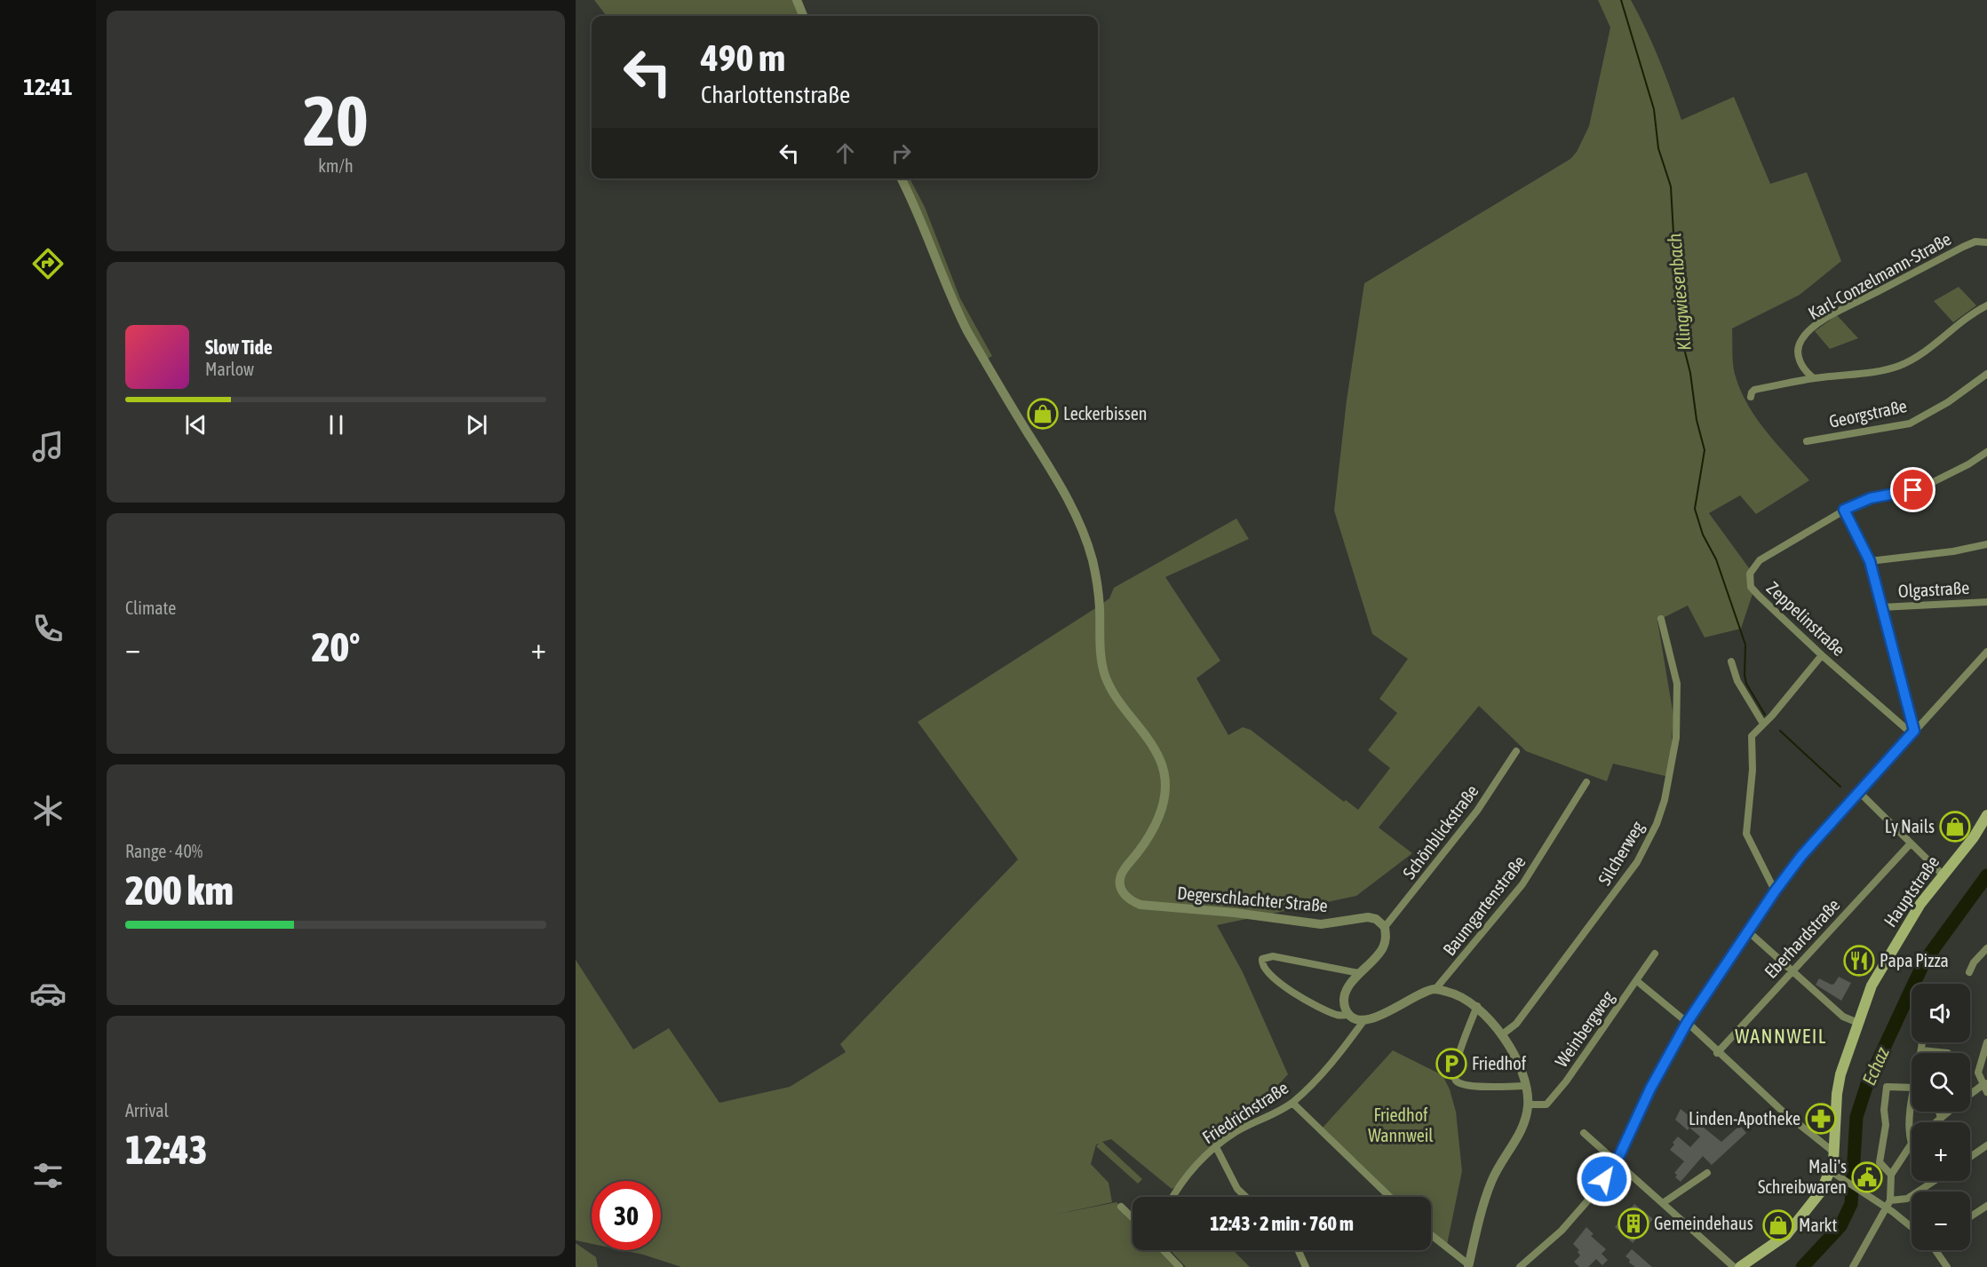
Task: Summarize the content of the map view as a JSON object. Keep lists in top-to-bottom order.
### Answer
{
  "streets": {
    "main road": ["Hauptstraße"],
    "street": [
      "Karl-Conzelmann-Straße",
      "Georgstraße",
      "Olgastraße",
      "Zeppelinstraße",
      "Schönblickstraße",
      "Silcherweg",
      "Degerschlachter Straße",
      "Baumgartenstraße",
      "Eberhardstraße",
      "Weinbergweg",
      "Friedrichstraße"
    ]
  },
  "crossings": [
    ["Schönblickstraße", "Degerschlachter Straße"]
  ],
  "districts": ["WANNWEIL"],
  "water": ["Klingwiesenbach", "Echaz"],
  "parks": ["Friedhof Wannweil"],
  "places": {
    "shop": ["Leckerbissen", "Ly Nails", "Markt"],
    "restaurant": ["Papa Pizza"],
    "parking": ["Friedhof"],
    "pharmacy": ["Linden-Apotheke"],
    "public building": ["Mali's Schreibwaren"],
    "building": ["Gemeindehaus"]
  },
  "page": {
    "tabs": "12:41",
    "tile": [
      ["20", "km/h"],
      "Climate",
      ["Range · 40%", "200 km"],
      ["Arrival", "12:43"]
    ],
    "turn": ["490 m", "Charlottenstraße"],
    "song": ["Slow Tide", "Marlow"],
    "heat": ["−", "20°", "+"],
    "map_buttons": ["+", "−"],
    "limit": "30",
    "trip": "12:43 · 2 min · 760 m"
  }
}
